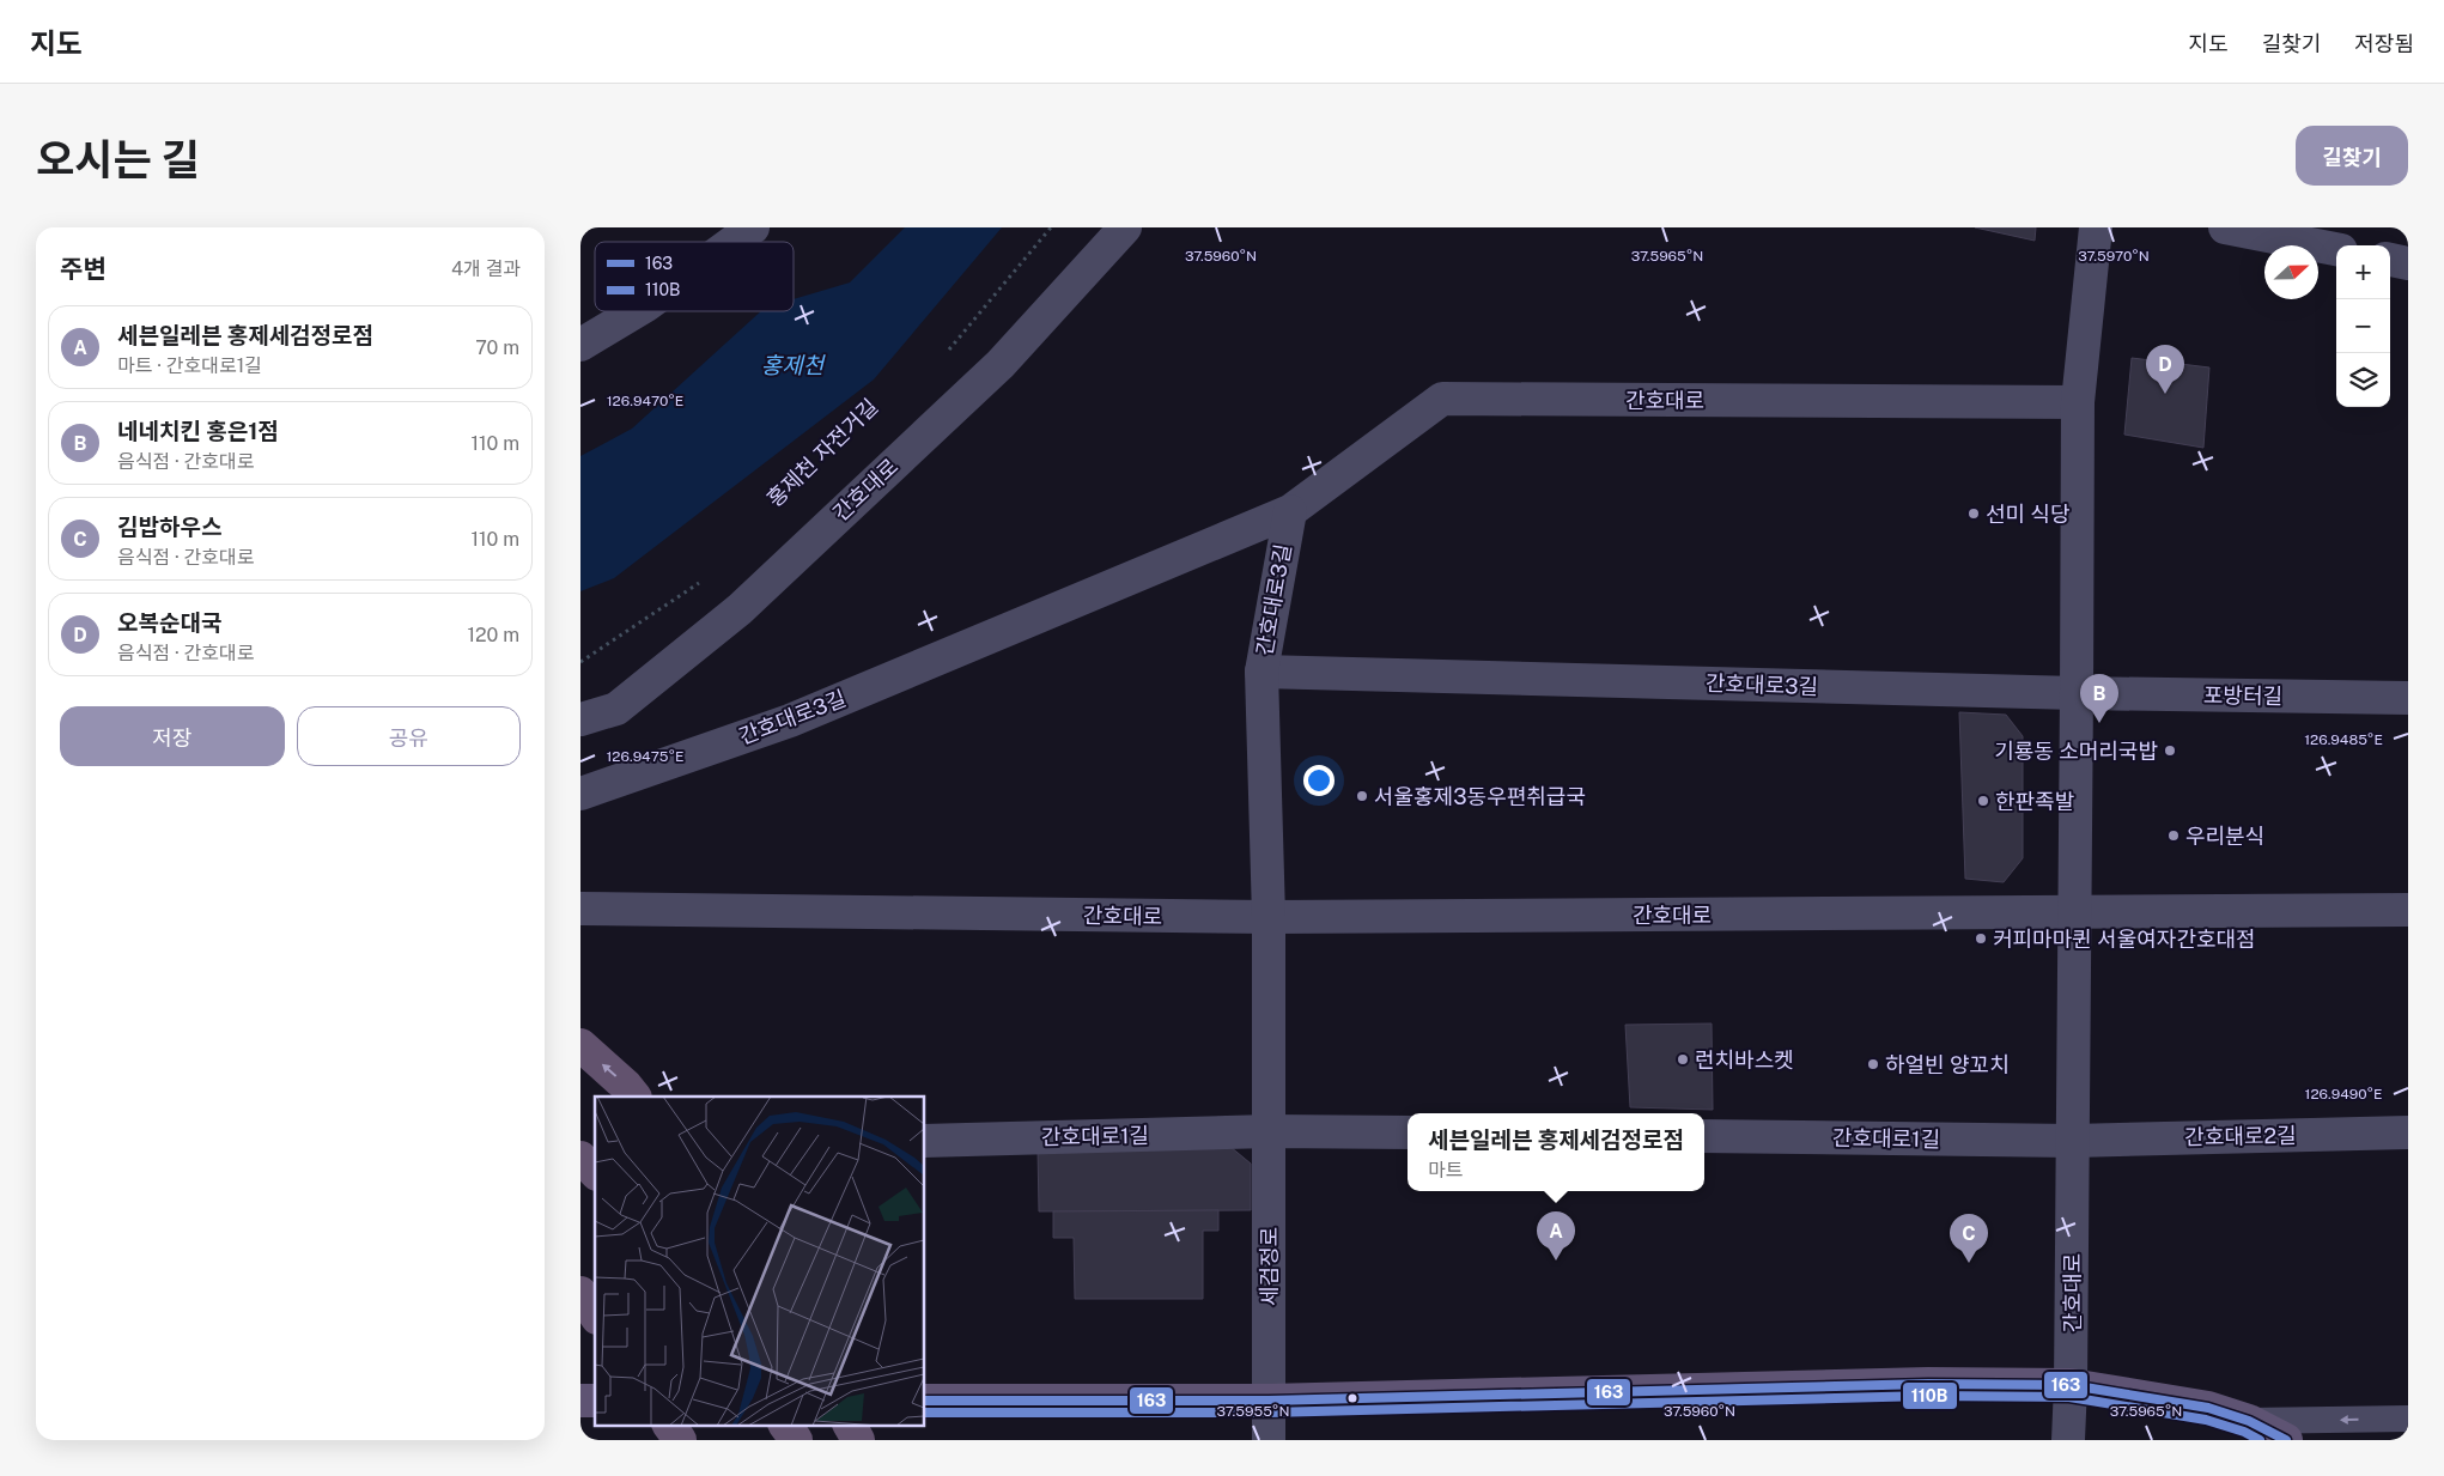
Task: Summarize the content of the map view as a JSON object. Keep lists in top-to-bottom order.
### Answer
{
  "streets": {
    "street": [
      "간호대로",
      "간호대로3길",
      "포방터길",
      "간호대로1길",
      "간호대로2길",
      "세검정로"
    ]
  },
  "crossings": [
    ["간호대로", "간호대로3길"],
    ["간호대로", "포방터길"],
    ["간호대로", "간호대로1길"],
    ["간호대로", "간호대로2길"],
    ["간호대로3길", "포방터길"],
    ["간호대로1길", "간호대로2길"],
    ["간호대로1길", "세검정로"]
  ],
  "water": ["홍제천"],
  "places": [
    "선미 식당",
    "기룡동 소머리국밥",
    "서울홍제3동우편취급국",
    "한판족발",
    "우리분식",
    "커피마마퀸 서울여자간호대점",
    "런치바스켓",
    "하얼빈 양꼬치"
  ],
  "lines": ["transit line 163", "transit line 110B"],
  "legend": ["163", "110B"],
  "north": "right",
  "page": {
    "header": "지도",
    "nav": ["지도", "길찾기", "저장됨"],
    "title": "오시는 길",
    "buttons": [
      "길찾기",
      ["저장", "공유"]
    ],
    "heading": ["주변", "4개 결과"],
    "map_buttons": ["+", "−"],
    "list": [
      {
        "mark": "A",
        "name": "세븐일레븐 홍제세검정로점",
        "note": "마트 · 간호대로1길",
        "value": "70 m"
      },
      {
        "mark": "B",
        "name": "네네치킨 홍은1점",
        "note": "음식점 · 간호대로",
        "value": "110 m"
      },
      {
        "mark": "C",
        "name": "김밥하우스",
        "note": "음식점 · 간호대로",
        "value": "110 m"
      },
      {
        "mark": "D",
        "name": "오복순대국",
        "note": "음식점 · 간호대로",
        "value": "120 m"
      }
    ],
    "pins": [
      "D",
      "B",
      "A",
      "C"
    ],
    "popup": ["세븐일레븐 홍제세검정로점", "마트"]
  },
  "coordinates": [
    "37.5960°N",
    "37.5965°N",
    "37.5970°N",
    "126.9470°E",
    "126.9485°E",
    "126.9475°E",
    "126.9490°E",
    "37.5955°N"
  ]
}
